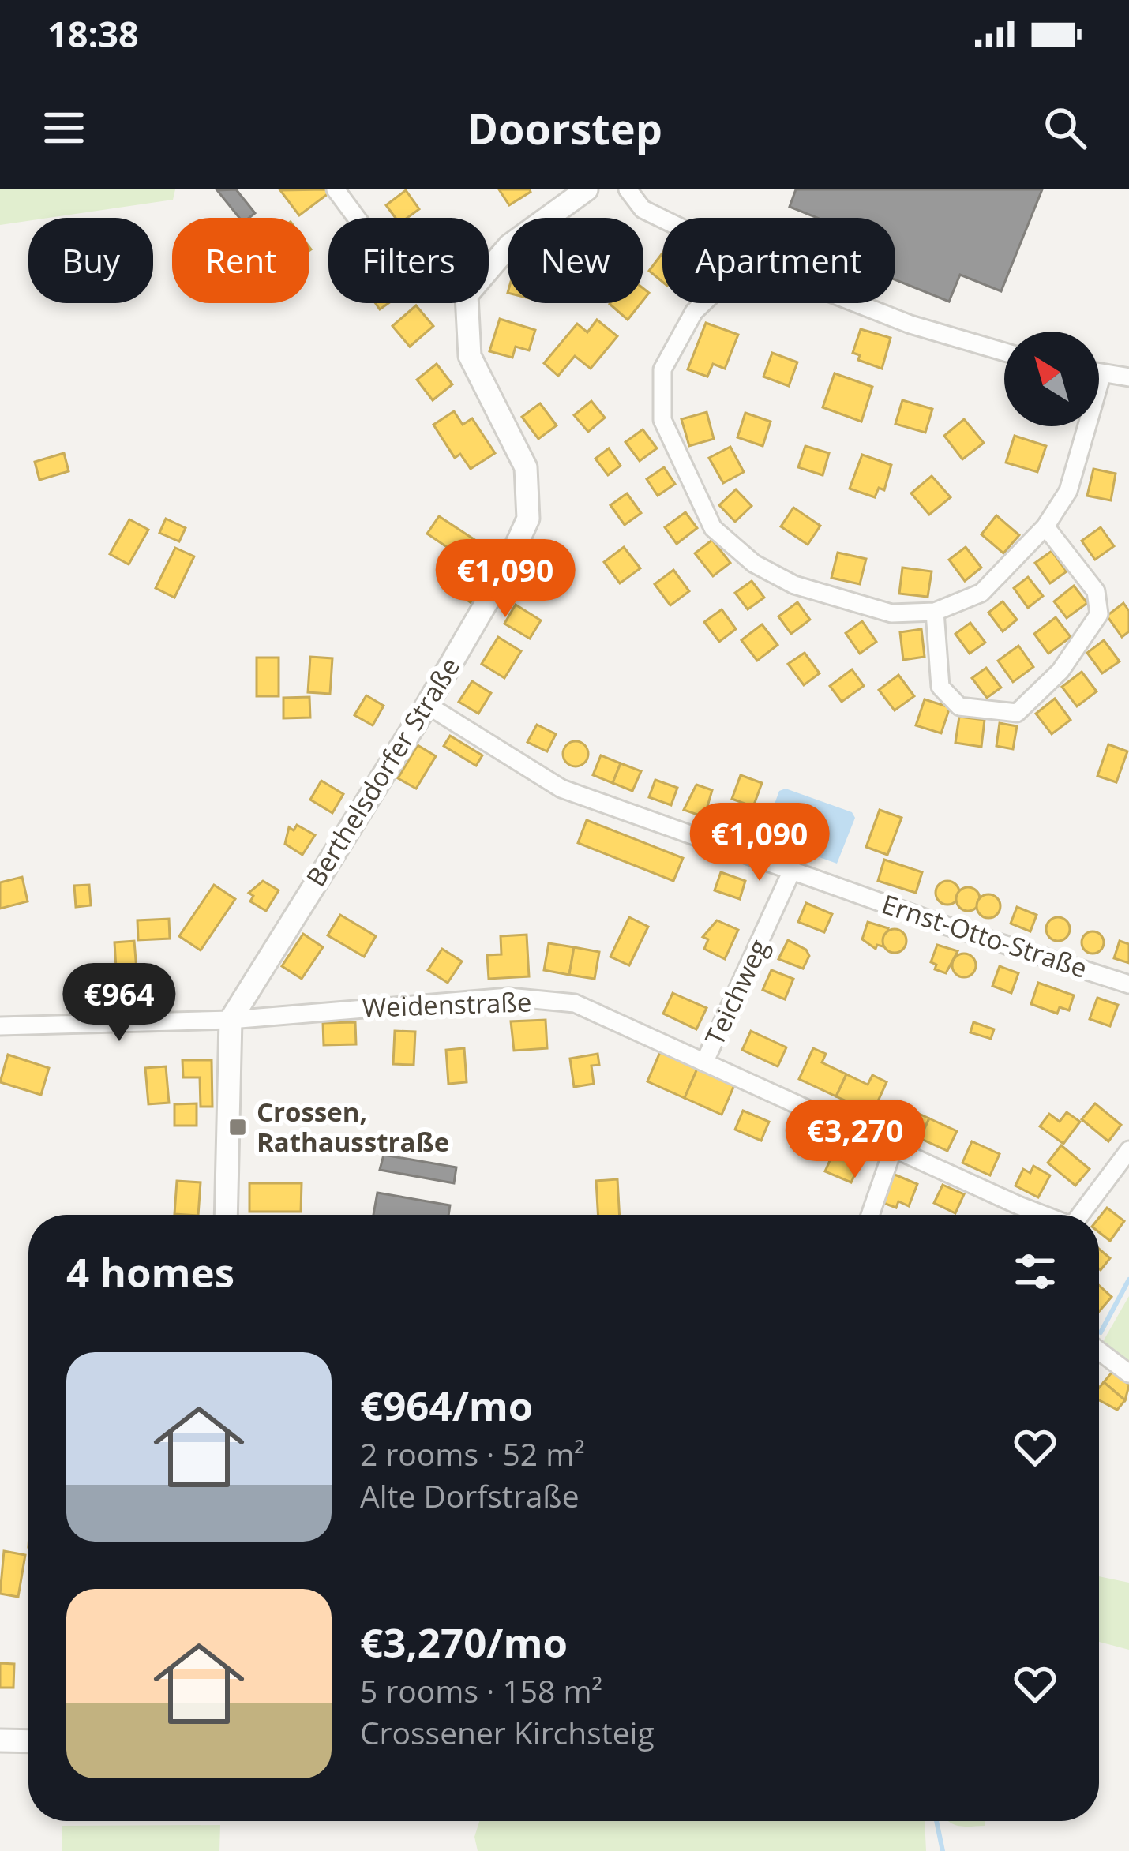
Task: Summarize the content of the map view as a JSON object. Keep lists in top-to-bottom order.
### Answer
{
  "streets": {
    "street": [
      "Berthelsdorfer Straße",
      "Ernst-Otto-Straße",
      "Teichweg",
      "Weidenstraße"
    ]
  },
  "crossings": [
    ["Berthelsdorfer Straße", "Ernst-Otto-Straße"],
    ["Berthelsdorfer Straße", "Weidenstraße"],
    ["Ernst-Otto-Straße", "Teichweg"],
    ["Teichweg", "Weidenstraße"]
  ],
  "places": {
    "transit": ["Crossen, Rathausstraße"]
  },
  "north": "top left",
  "page": {
    "status": "18:38",
    "header": "Doorstep",
    "chip": [
      "Buy",
      "Rent",
      "Filters",
      "New",
      "Apartment"
    ],
    "price": [
      "€1,090",
      "€1,090",
      "€964",
      "€3,270"
    ],
    "heading": "4 homes",
    "list": [
      {
        "name": "€964/mo",
        "note": "2 rooms · 52 m² · Alte Dorfstraße"
      },
      {
        "name": "€3,270/mo",
        "note": "5 rooms · 158 m² · Crossener Kirchsteig"
      }
    ]
  }
}
